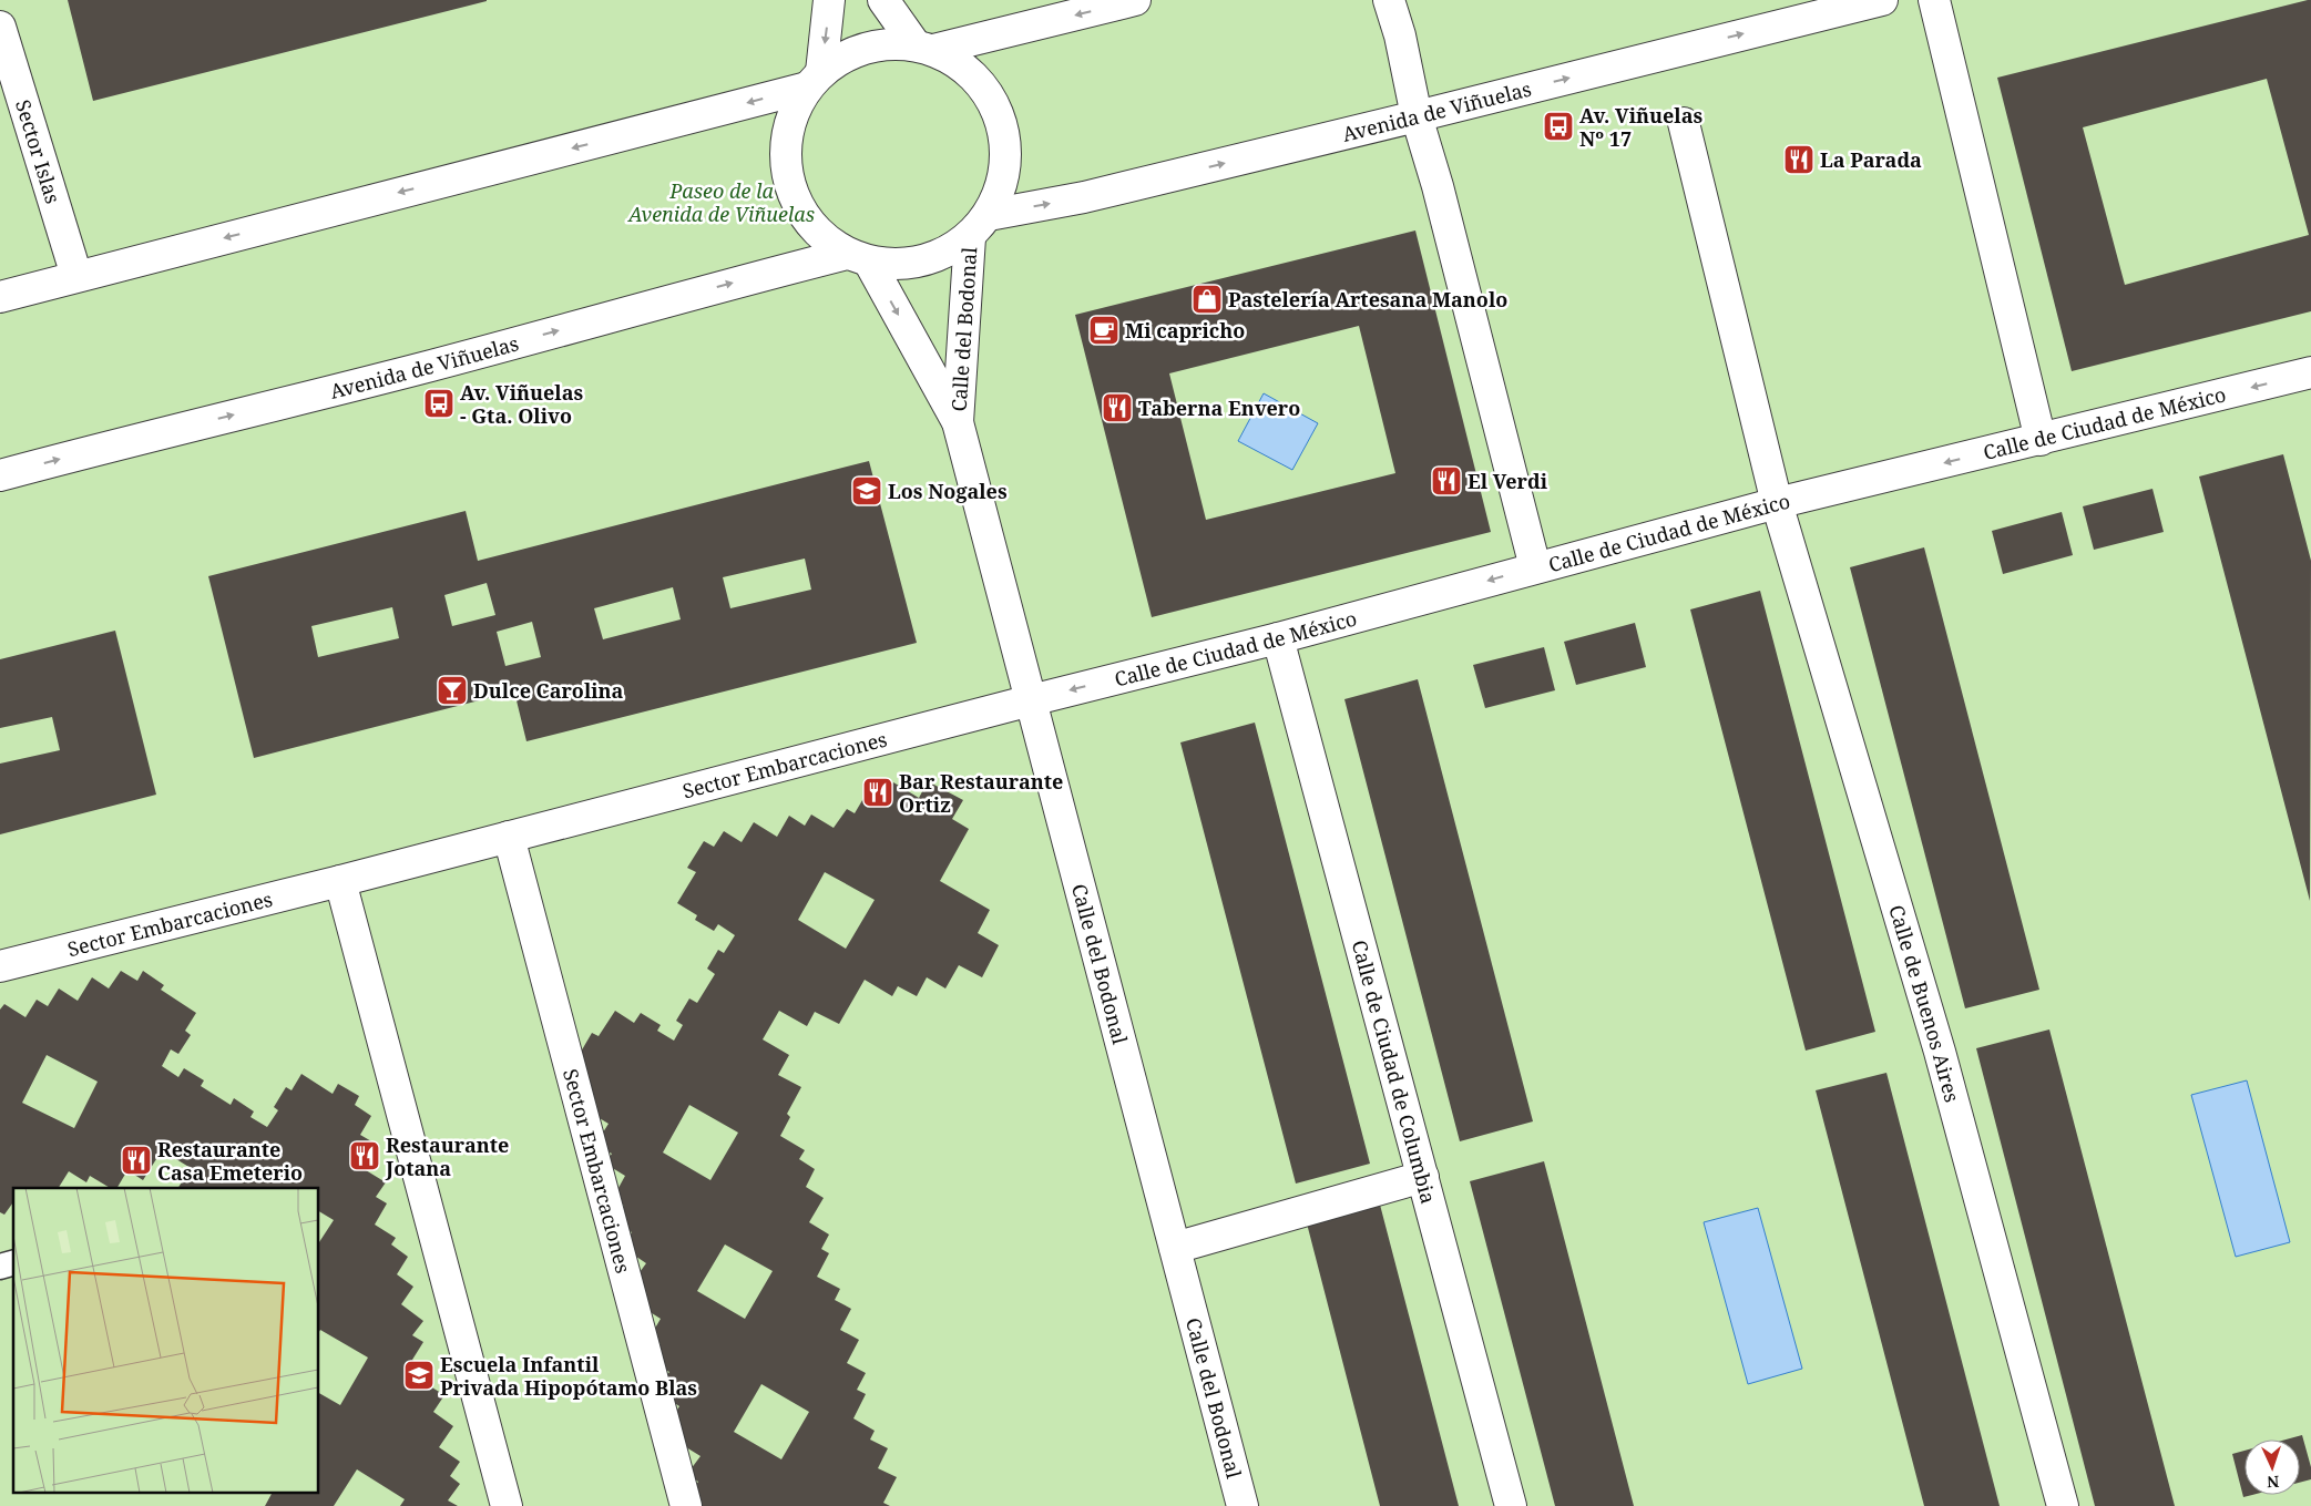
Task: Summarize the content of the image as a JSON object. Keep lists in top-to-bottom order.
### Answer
{
  "streets": {
    "street": [
      "Avenida de Viñuelas",
      "Sector Islas",
      "Calle del Bodonal",
      "Calle de Ciudad de México",
      "Sector Embarcaciones",
      "Calle de Buenos Aires",
      "Calle de Ciudad de Columbia"
    ]
  },
  "crossings": [
    ["Avenida de Viñuelas", "Calle del Bodonal"],
    ["Calle del Bodonal", "Calle de Ciudad de México"],
    ["Calle del Bodonal", "Sector Embarcaciones"],
    ["Calle de Ciudad de México", "Sector Embarcaciones"],
    ["Calle de Ciudad de México", "Calle de Buenos Aires"],
    ["Calle de Ciudad de México", "Calle de Ciudad de Columbia"]
  ],
  "one_way": ["Calle de Ciudad de México"],
  "parks": ["Paseo de la Avenida de Viñuelas"],
  "places": {
    "bus stop": ["Av. Viñuelas Nº 17", "Av. Viñuelas - Gta. Olivo"],
    "restaurant": [
      "La Parada",
      "Taberna Envero",
      "El Verdi",
      "Bar Restaurante Ortiz",
      "Restaurante Jotana",
      "Restaurante Casa Emeterio"
    ],
    "shop": ["Pastelería Artesana Manolo"],
    "cafe": ["Mi capricho"],
    "school or university": ["Los Nogales", "Escuela Infantil Privada Hipopótamo Blas"],
    "bar": ["Dulce Carolina"]
  },
  "north": "bottom"
}
